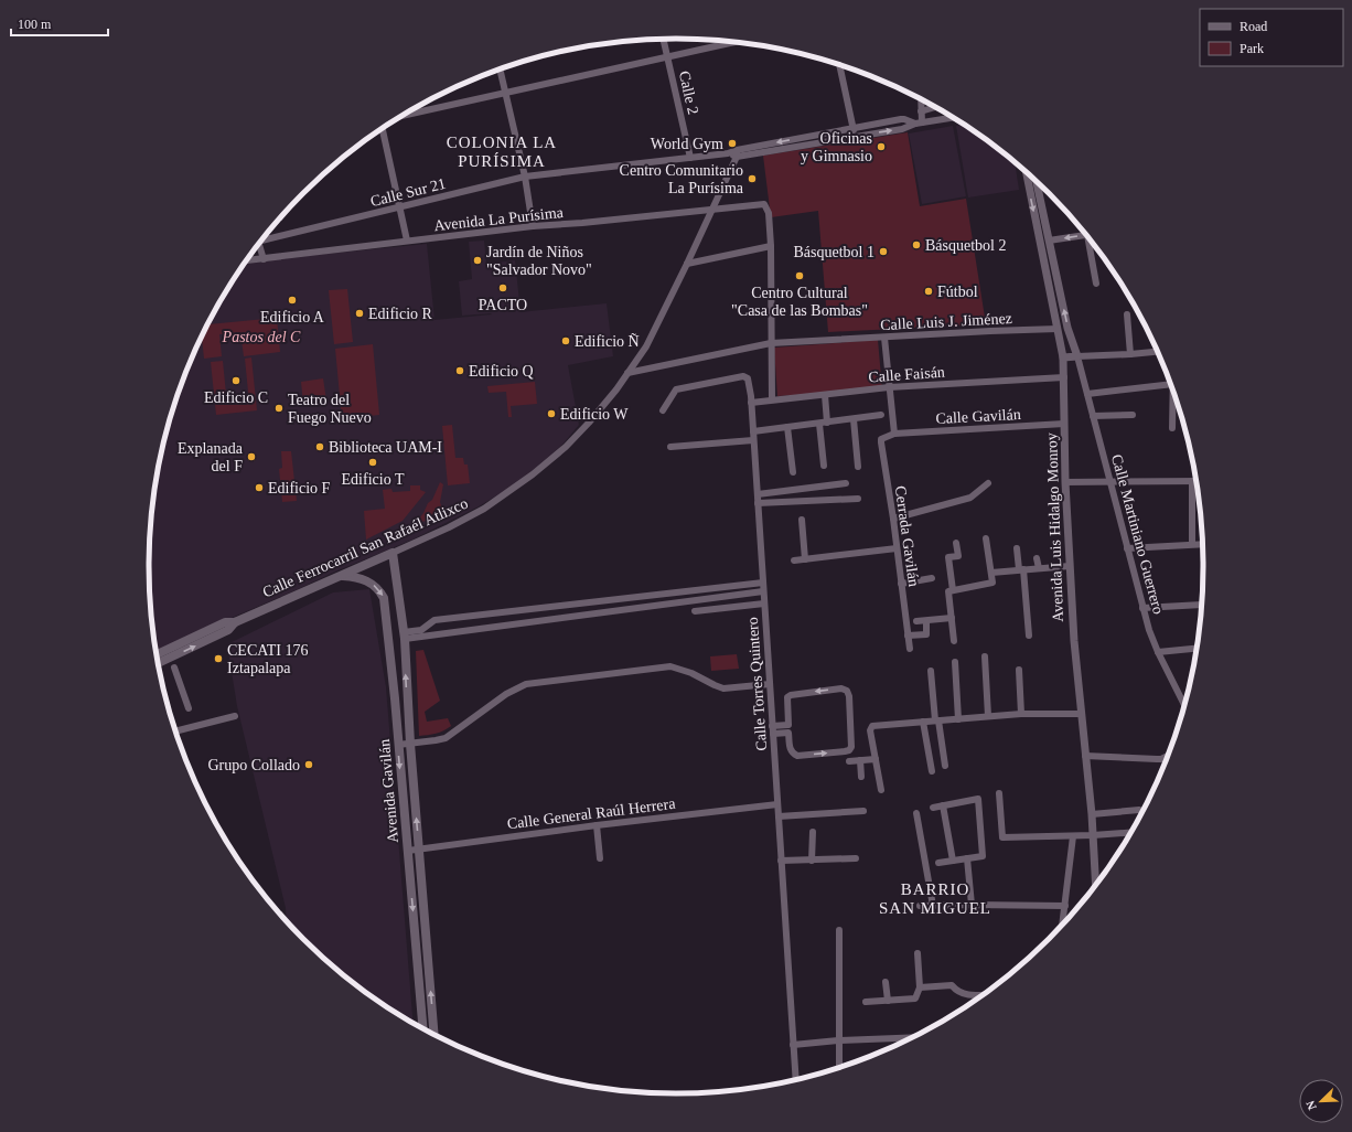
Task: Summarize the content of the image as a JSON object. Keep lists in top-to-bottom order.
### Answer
{
  "streets": {
    "main road": ["Calle Ferrocarril San Rafaél Atlixco", "Avenida Gavilán"],
    "street": [
      "Calle 2",
      "Calle Sur 21",
      "Avenida La Purísima",
      "Calle Luis J. Jiménez",
      "Calle Faisán",
      "Calle Gavilán",
      "Avenida Luis Hidalgo Monroy",
      "Calle Martiniano Guerrero",
      "Cerrada Gavilán",
      "Calle Torres Quintero",
      "Calle General Raúl Herrera"
    ]
  },
  "crossings": [
    ["Calle 2", "Calle Sur 21"],
    ["Calle Sur 21", "Calle Ferrocarril San Rafaél Atlixco"],
    ["Avenida La Purísima", "Calle Ferrocarril San Rafaél Atlixco"],
    ["Calle Luis J. Jiménez", "Avenida Luis Hidalgo Monroy"],
    ["Calle Luis J. Jiménez", "Calle Ferrocarril San Rafaél Atlixco"],
    ["Calle Faisán", "Avenida Luis Hidalgo Monroy"],
    ["Calle Faisán", "Calle Torres Quintero"],
    ["Calle Gavilán", "Avenida Luis Hidalgo Monroy"],
    ["Calle Gavilán", "Cerrada Gavilán"],
    ["Calle Ferrocarril San Rafaél Atlixco", "Avenida Gavilán"],
    ["Calle Torres Quintero", "Calle General Raúl Herrera"],
    ["Avenida Gavilán", "Calle General Raúl Herrera"]
  ],
  "districts": ["COLONIA LA PURÍSIMA", "BARRIO SAN MIGUEL"],
  "parks": ["Pastos del C"],
  "places": [
    "World Gym",
    "Oficinas y Gimnasio",
    "Centro Comunitario La Purísima",
    "Básquetbol 2",
    "Básquetbol 1",
    "Jardín de Niños \"Salvador Novo\"",
    "Centro Cultural \"Casa de las Bombas\"",
    "PACTO",
    "Fútbol",
    "Edificio A",
    "Edificio R",
    "Edificio Ñ",
    "Edificio Q",
    "Edificio C",
    "Teatro del Fuego Nuevo",
    "Edificio W",
    "Biblioteca UAM-I",
    "Explanada del F",
    "Edificio T",
    "Edificio F",
    "CECATI 176 Iztapalapa",
    "Grupo Collado"
  ],
  "legend": ["Road", "Park"],
  "scale_bar": "100 m",
  "north": "bottom left"
}
